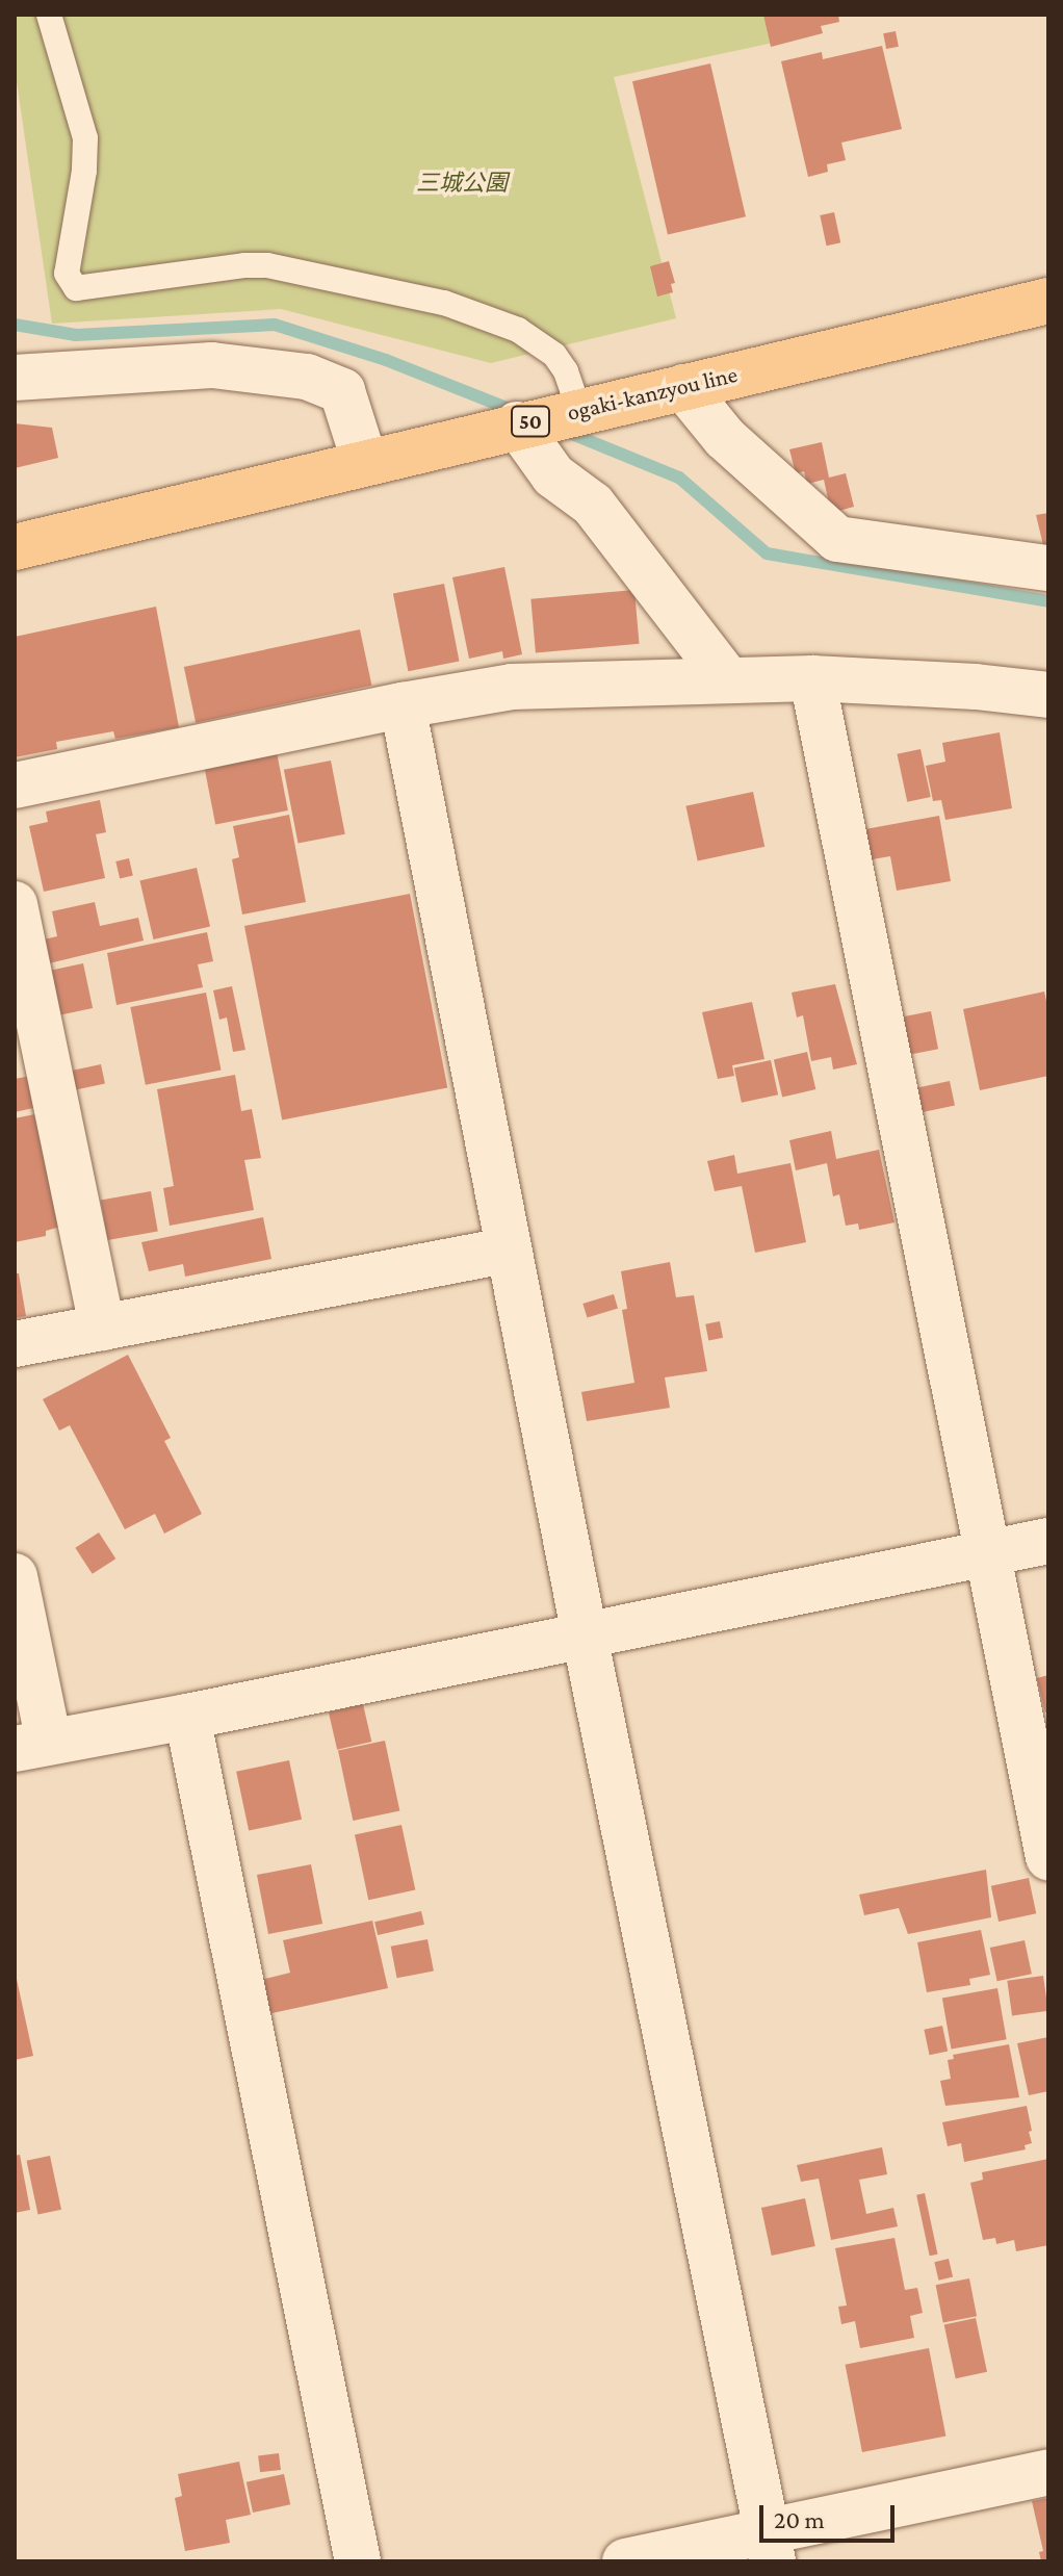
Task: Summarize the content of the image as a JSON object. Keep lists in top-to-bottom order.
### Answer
{
  "streets": {
    "main road": ["ogaki-kanzyou line", "50"]
  },
  "parks": ["三城公園"],
  "scale_bar": "20 m"
}
